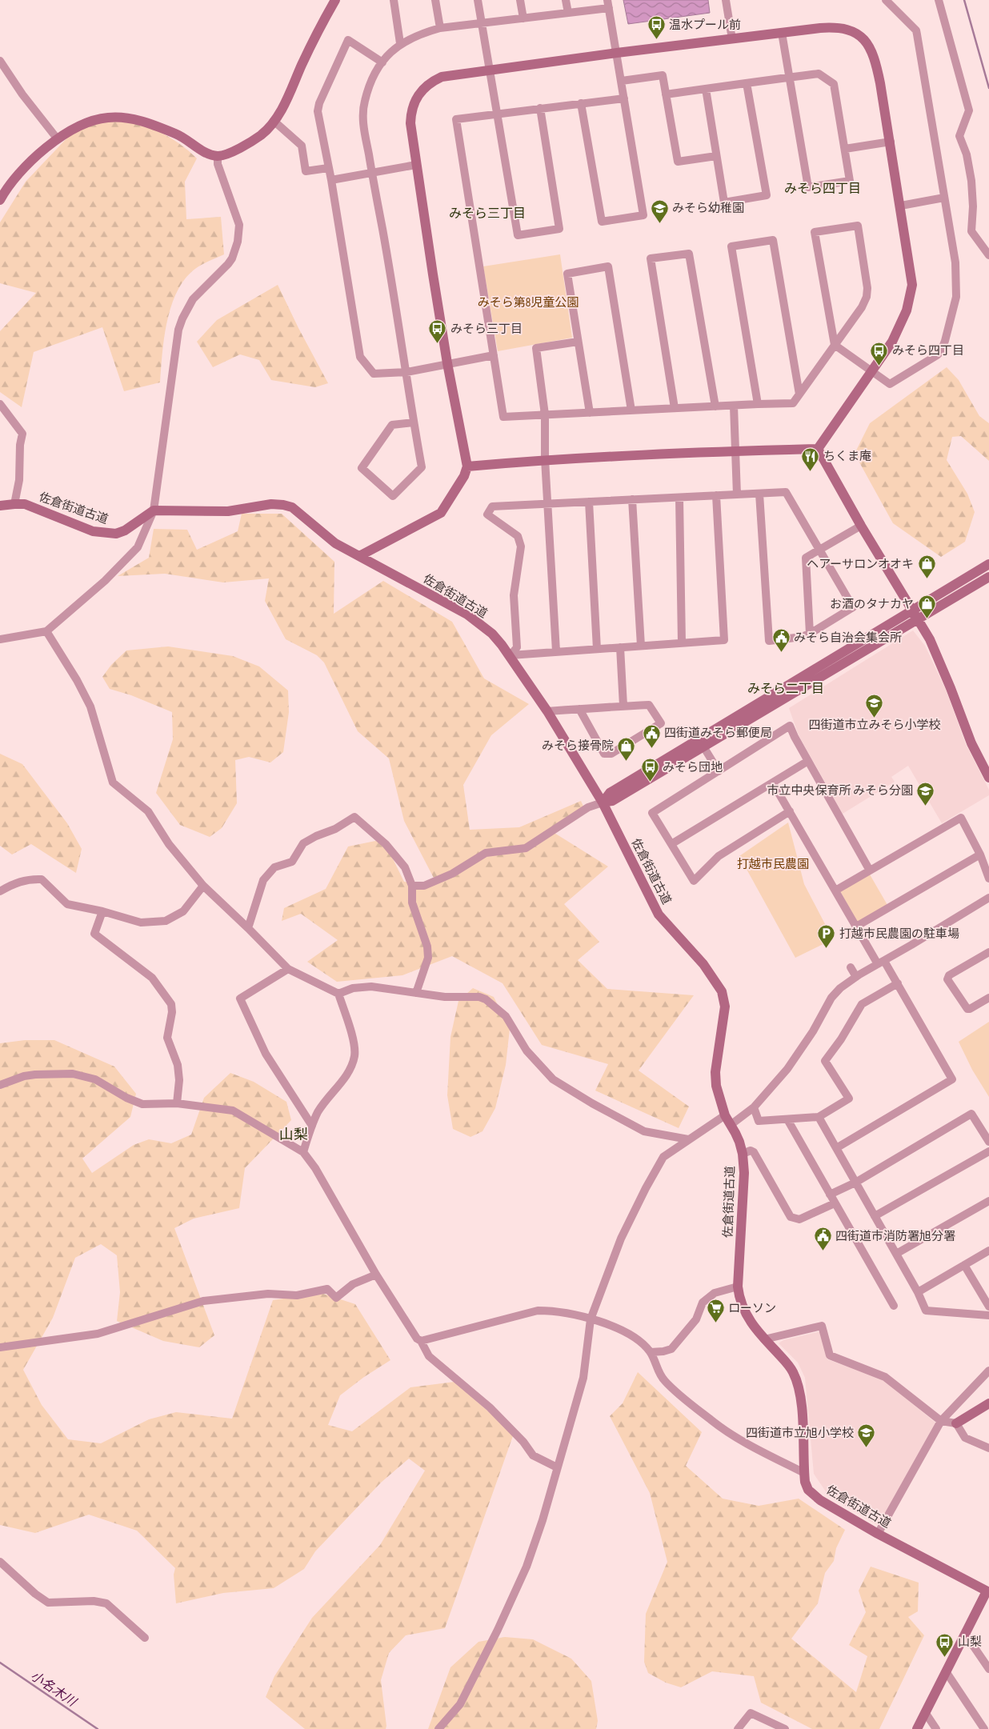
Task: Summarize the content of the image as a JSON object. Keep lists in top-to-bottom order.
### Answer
{
  "streets": {
    "street": ["佐倉街道古道"]
  },
  "districts": [
    "みそら四丁目",
    "みそら三丁目",
    "みそら二丁目",
    "山梨"
  ],
  "water": ["小名木川"],
  "parks": ["みそら第8児童公園", "打越市民農園"],
  "places": {
    "bus stop": [
      "温水プール前",
      "みそら三丁目",
      "みそら四丁目",
      "みそら団地",
      "山梨"
    ],
    "school or university": [
      "みそら幼稚園",
      "四街道市立みそら小学校",
      "市立中央保育所 みそら分園",
      "四街道市立旭小学校"
    ],
    "restaurant": ["ちくま庵"],
    "shop": ["ヘアーサロンオオキ", "お酒のタナカヤ", "みそら接骨院"],
    "public building": ["みそら自治会集会所", "四街道みそら郵便局", "四街道市消防署旭分署"],
    "parking": ["打越市民農園の駐車場"],
    "supermarket": ["ローソン"]
  }
}
